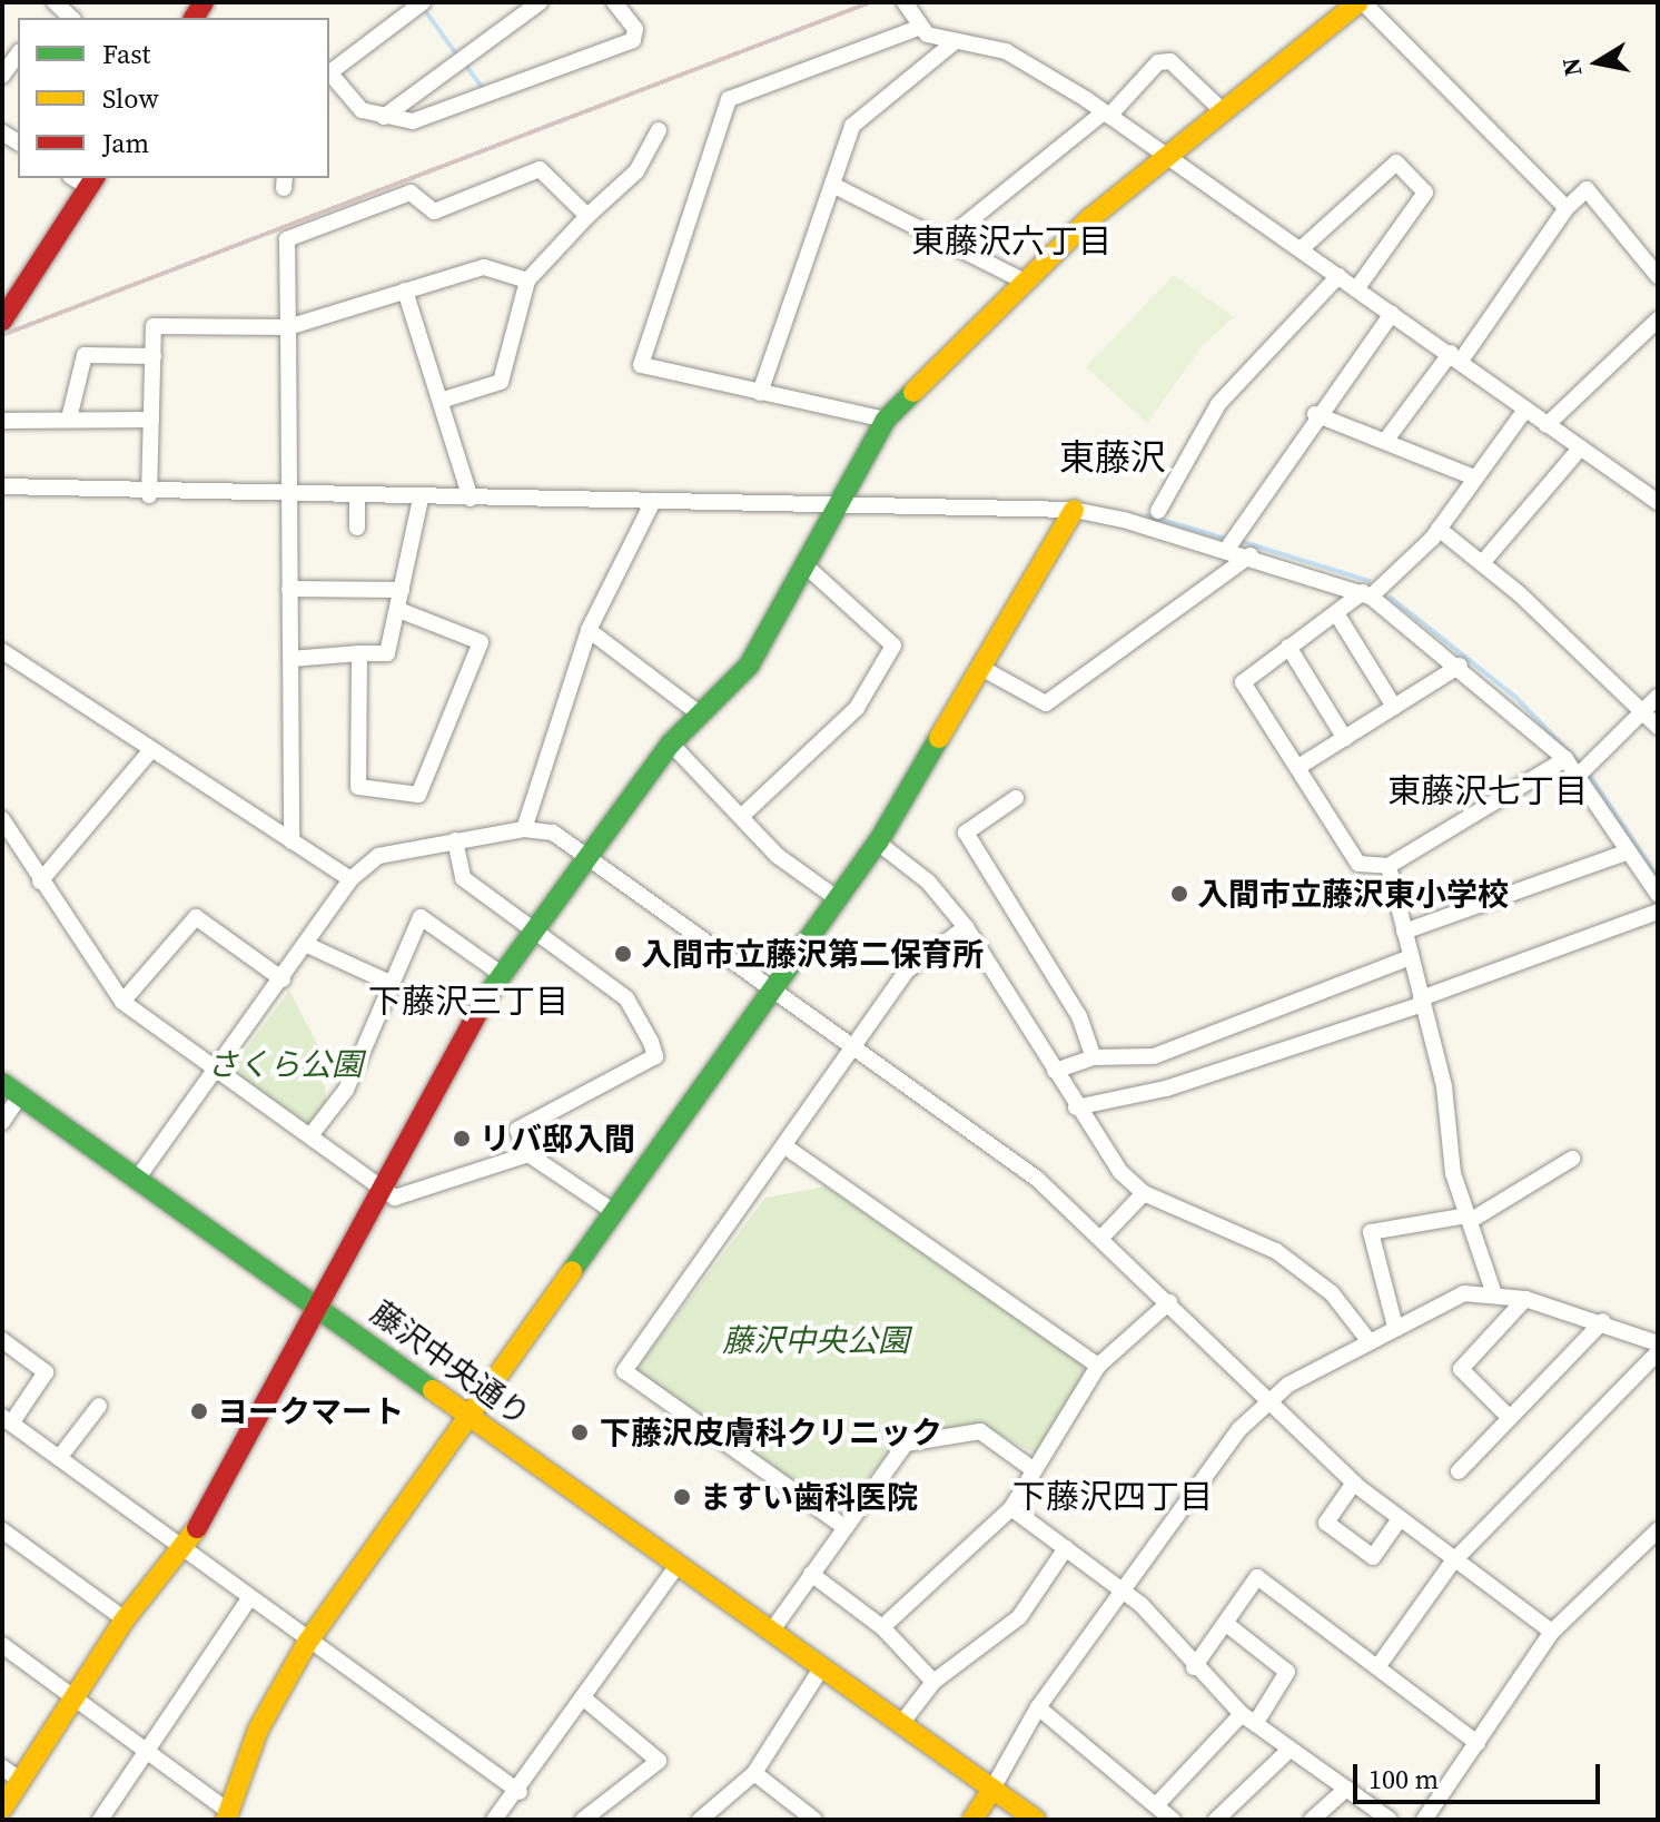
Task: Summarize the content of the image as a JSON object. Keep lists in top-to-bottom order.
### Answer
{
  "streets": {
    "street": ["藤沢中央通り"]
  },
  "districts": [
    "東藤沢六丁目",
    "東藤沢",
    "東藤沢七丁目",
    "下藤沢三丁目",
    "下藤沢四丁目"
  ],
  "parks": ["さくら公園", "藤沢中央公園"],
  "places": [
    "入間市立藤沢東小学校",
    "入間市立藤沢第二保育所",
    "リバ邸入間",
    "ヨークマート",
    "下藤沢皮膚科クリニック",
    "ますい歯科医院"
  ],
  "legend": ["Fast", "Slow", "Jam"],
  "scale_bar": "100 m",
  "north": "left"
}
